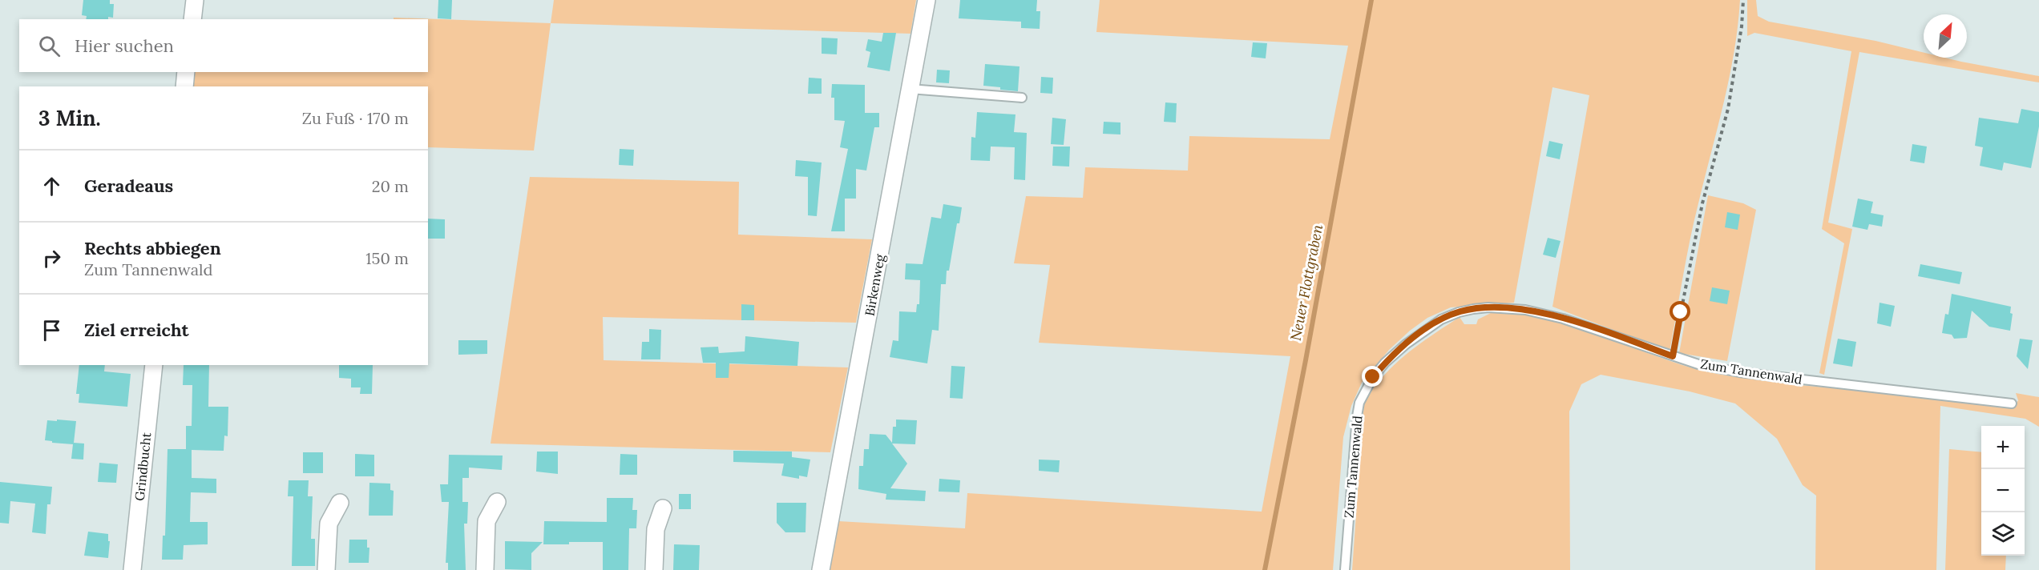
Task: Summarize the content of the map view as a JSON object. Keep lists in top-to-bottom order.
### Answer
{
  "streets": {
    "street": ["Birkenweg", "Grindbucht"],
    "lane": ["Zum Tannenwald"]
  },
  "water": ["Neuer Flottgraben"],
  "north": "top right",
  "page": {
    "search": "Hier suchen",
    "heading": ["3 Min.", "Zu Fuß · 170 m"],
    "list": [
      ["Geradeaus", "20 m"],
      ["Rechts abbiegen", "Zum Tannenwald", "150 m"],
      "Ziel erreicht"
    ],
    "map_buttons": ["+", "−"]
  }
}
